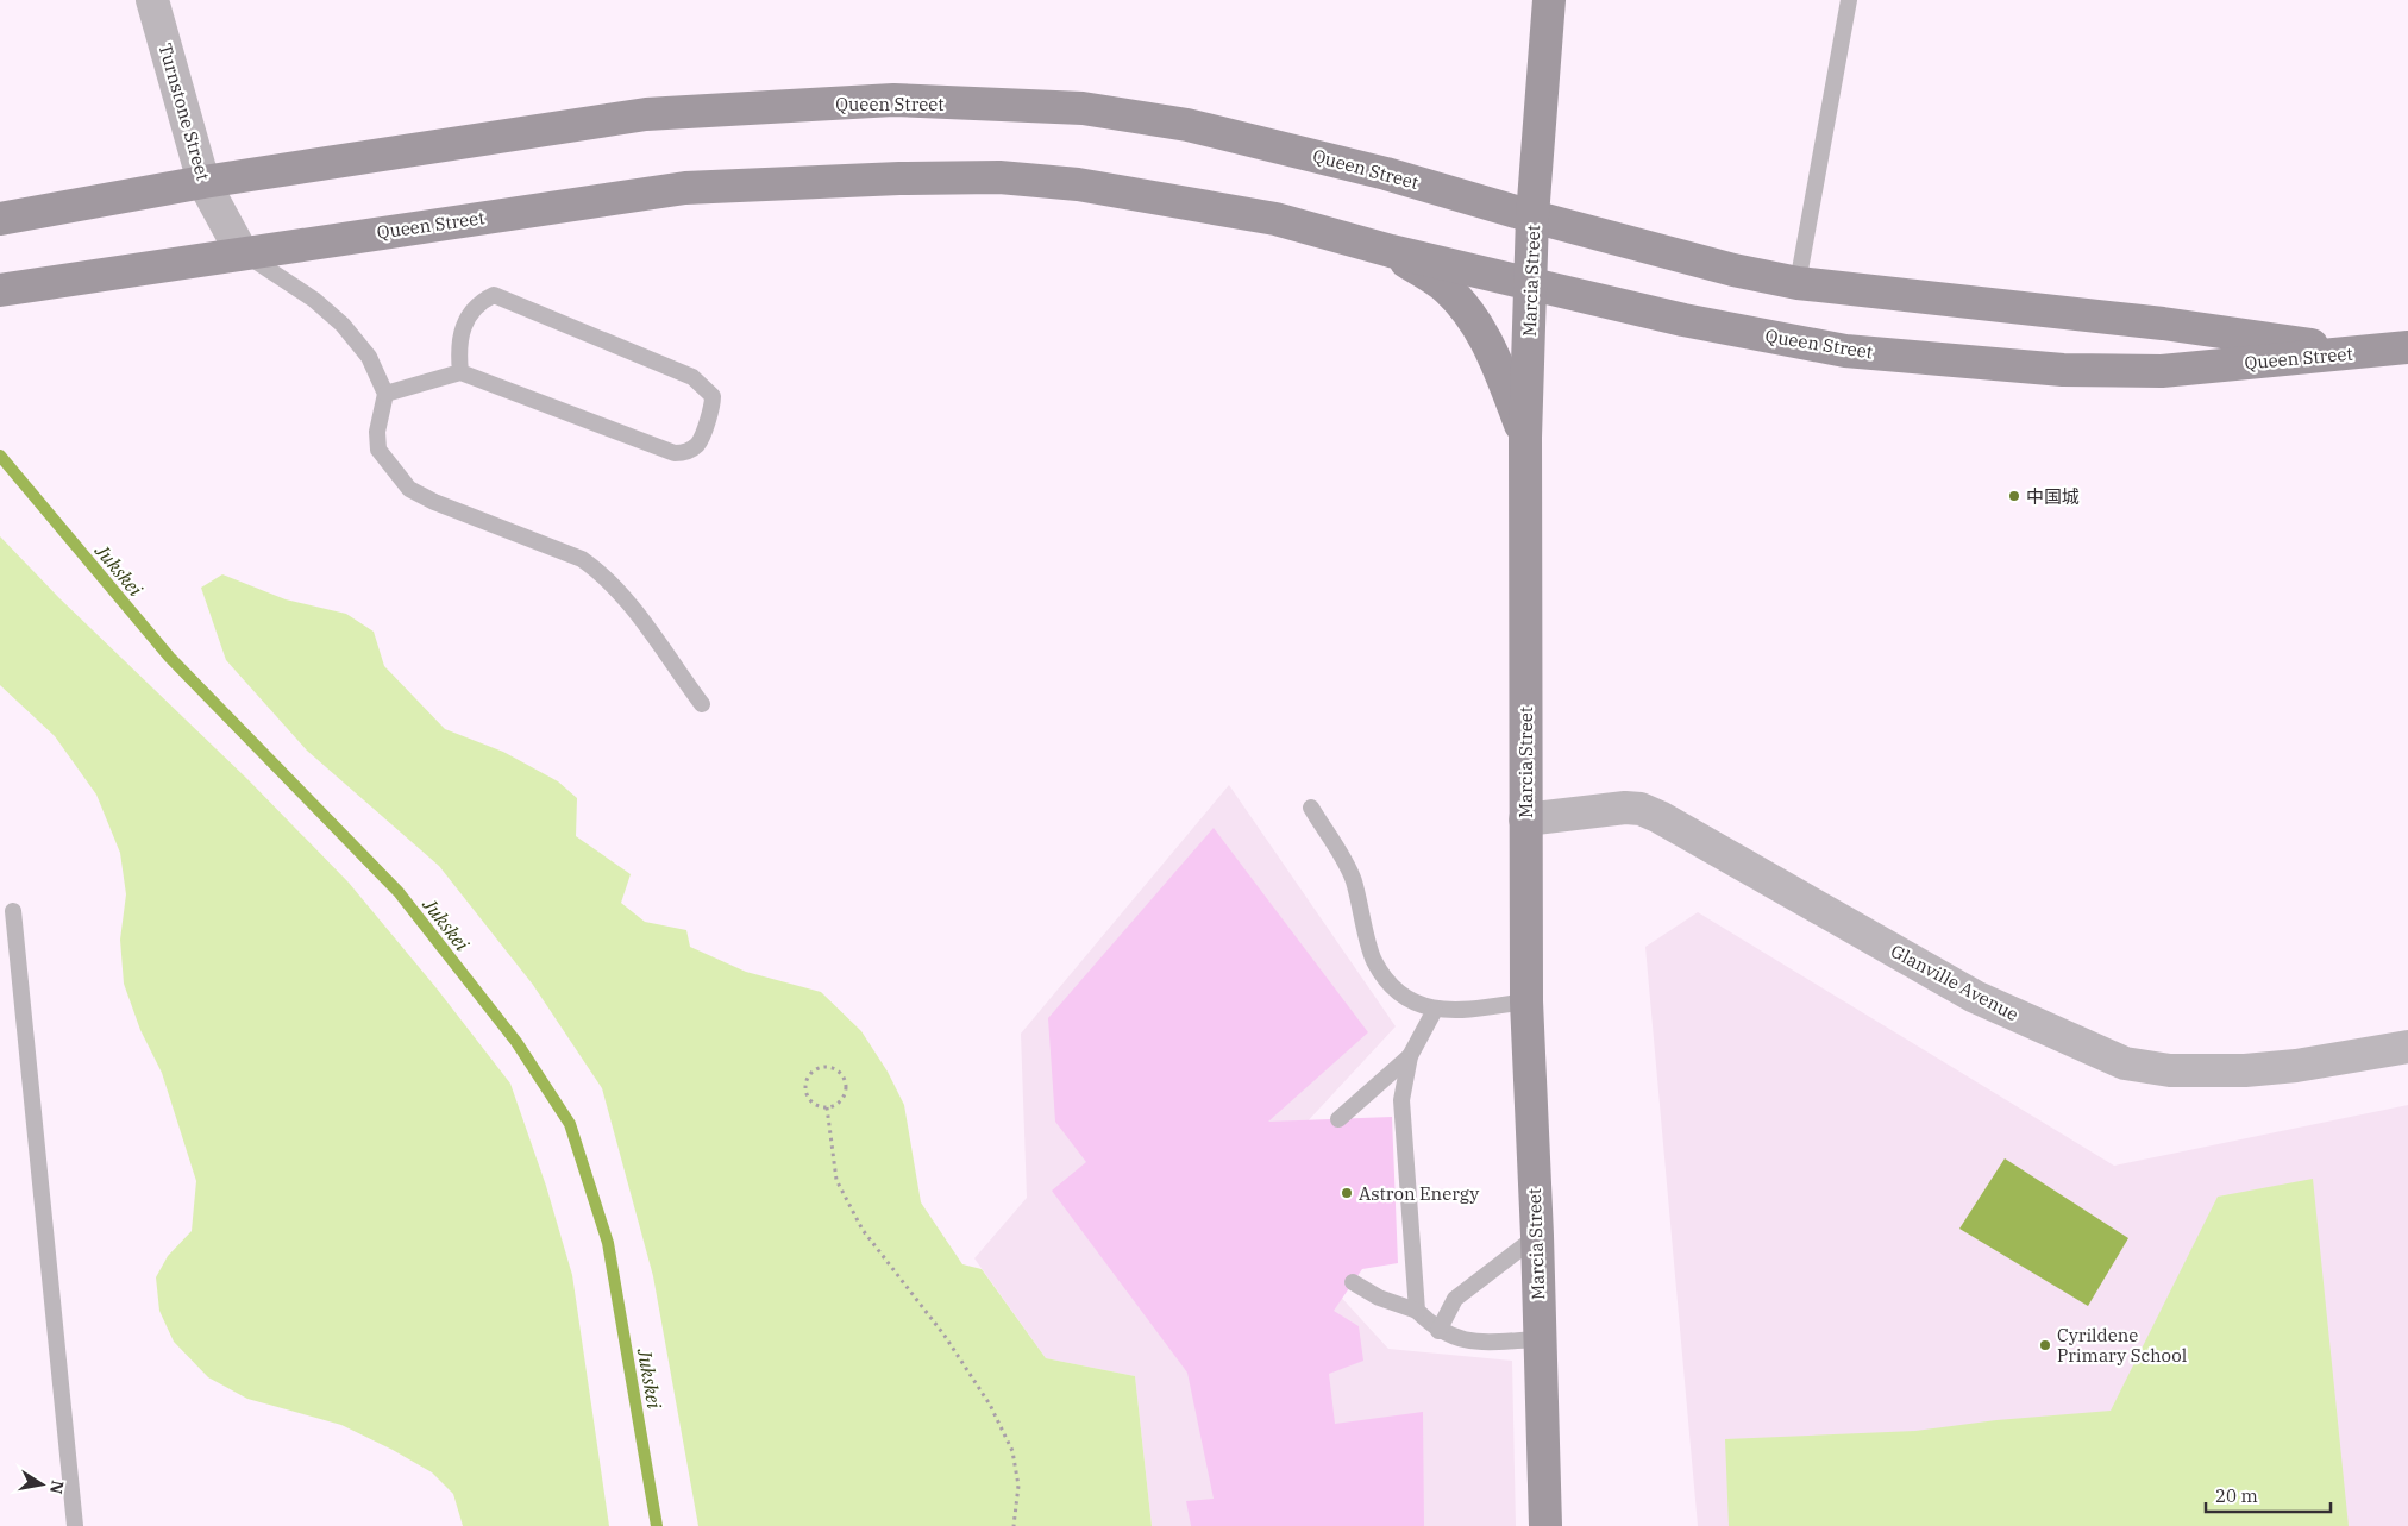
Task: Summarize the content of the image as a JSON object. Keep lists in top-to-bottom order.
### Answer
{
  "streets": {
    "main road": ["Queen Street", "Marcia Street"],
    "street": ["Turnstone Street", "Glanville Avenue"]
  },
  "crossings": [
    ["Queen Street", "Turnstone Street"],
    ["Queen Street", "Marcia Street"],
    ["Marcia Street", "Glanville Avenue"]
  ],
  "water": ["Jukskei"],
  "places": ["中国城", "Astron Energy", "Cyrildene Primary School"],
  "scale_bar": "20 m",
  "north": "right"
}
